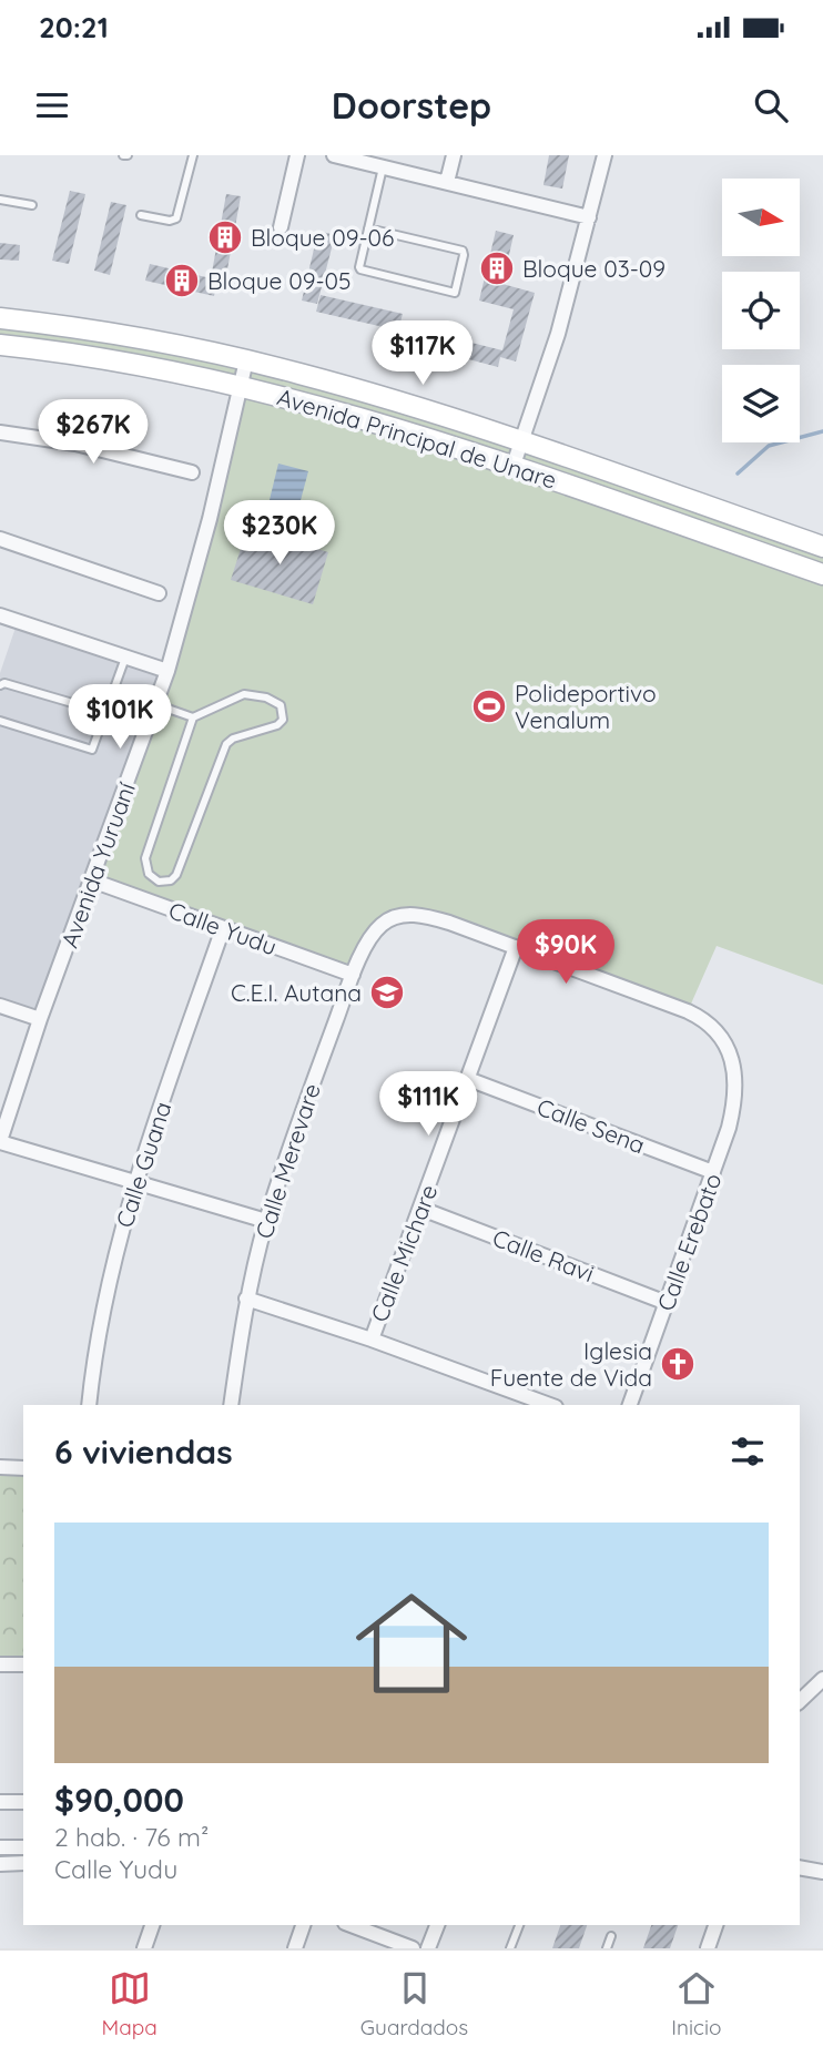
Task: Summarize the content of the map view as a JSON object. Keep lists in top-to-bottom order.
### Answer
{
  "streets": {
    "street": [
      "Avenida Principal de Unare",
      "Avenida Yuruaní",
      "Calle Yudu",
      "Calle Sena",
      "Calle Merevare",
      "Calle Guana",
      "Calle Erebato",
      "Calle Michare",
      "Calle Ravi"
    ]
  },
  "crossings": [
    ["Avenida Principal de Unare", "Avenida Yuruaní"],
    ["Avenida Yuruaní", "Calle Yudu"],
    ["Calle Yudu", "Calle Merevare"],
    ["Calle Yudu", "Calle Guana"],
    ["Calle Sena", "Calle Erebato"],
    ["Calle Sena", "Calle Michare"],
    ["Calle Merevare", "Calle Erebato"],
    ["Calle Merevare", "Calle Michare"],
    ["Calle Erebato", "Calle Michare"],
    ["Calle Erebato", "Calle Ravi"],
    ["Calle Michare", "Calle Ravi"]
  ],
  "places": {
    "building": ["Bloque 09-06", "Bloque 03-09", "Bloque 09-05"],
    "sports": ["Polideportivo Venalum"],
    "school or university": ["C.E.I. Autana"],
    "church": ["Iglesia Fuente de Vida"]
  },
  "north": "right",
  "page": {
    "status": "20:21",
    "header": "Doorstep",
    "price": [
      "$117K",
      "$267K",
      "$230K",
      "$101K",
      "$90K",
      "$111K"
    ],
    "heading": "6 viviendas",
    "list": [
      {
        "name": "$90,000",
        "note": "2 hab. · 76 m² · Calle Yudu"
      }
    ],
    "tabs": ["Mapa", "Guardados", "Inicio"]
  }
}
